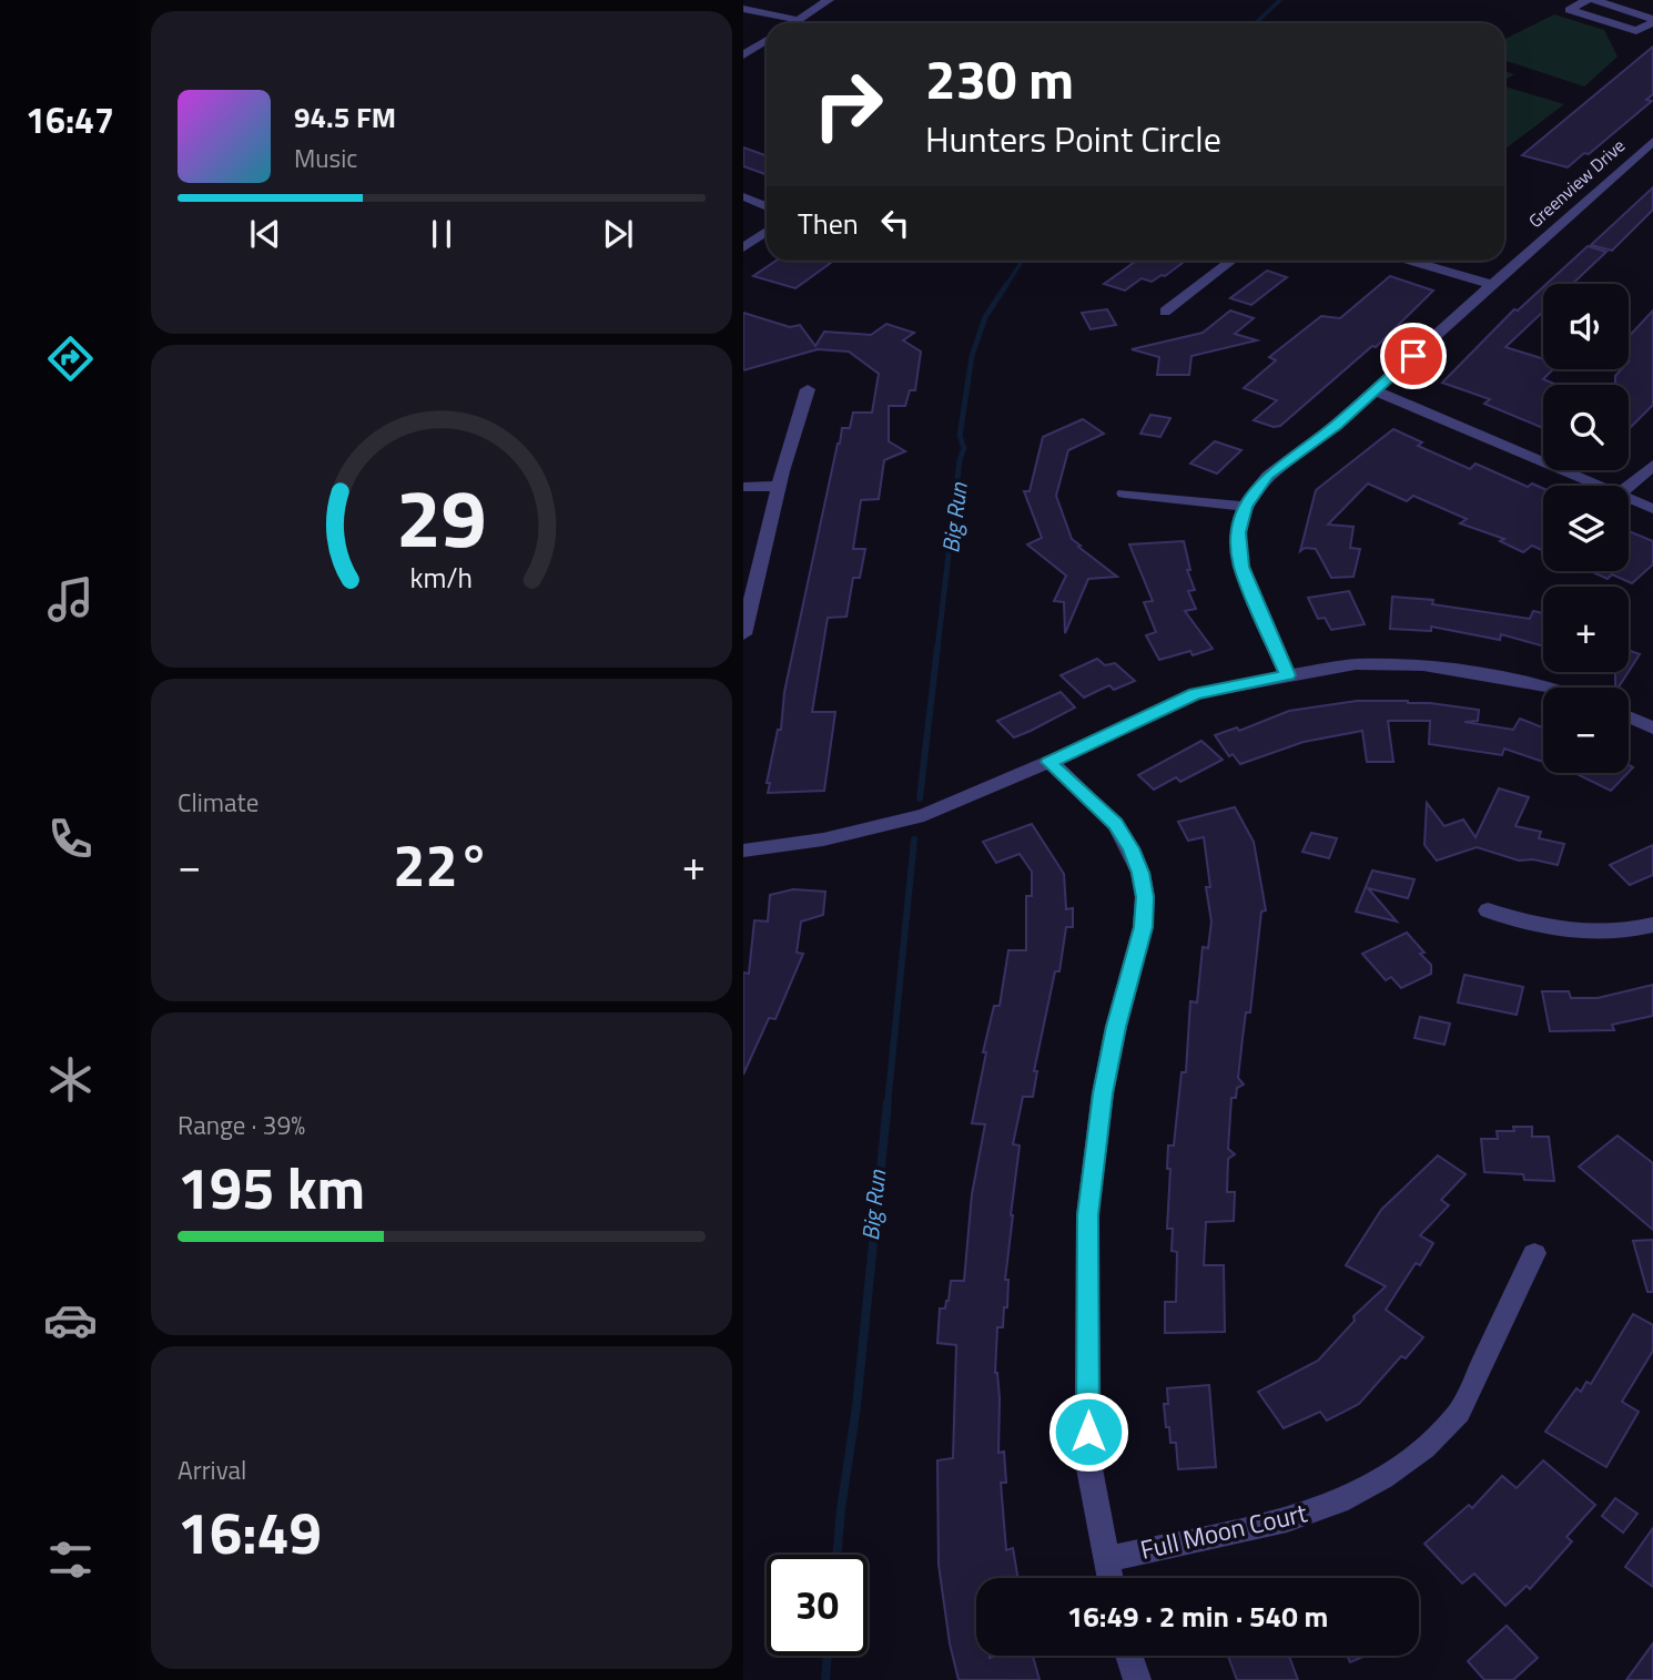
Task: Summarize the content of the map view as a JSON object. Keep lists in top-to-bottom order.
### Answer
{
  "streets": {
    "street": ["Greenview Drive", "Full Moon Court"]
  },
  "water": ["Big Run"],
  "page": {
    "tabs": "16:47",
    "turn": ["230 m", "Hunters Point Circle"],
    "song": ["94.5 FM", "Music"],
    "then": "Then",
    "map_buttons": ["+", "−"],
    "tile": [
      "Climate",
      ["Range · 39%", "195 km"],
      ["Arrival", "16:49"]
    ],
    "heat": ["−", "22°", "+"],
    "limit": "30",
    "trip": "16:49 · 2 min · 540 m",
    "gauge": ["29", "km/h"]
  }
}
